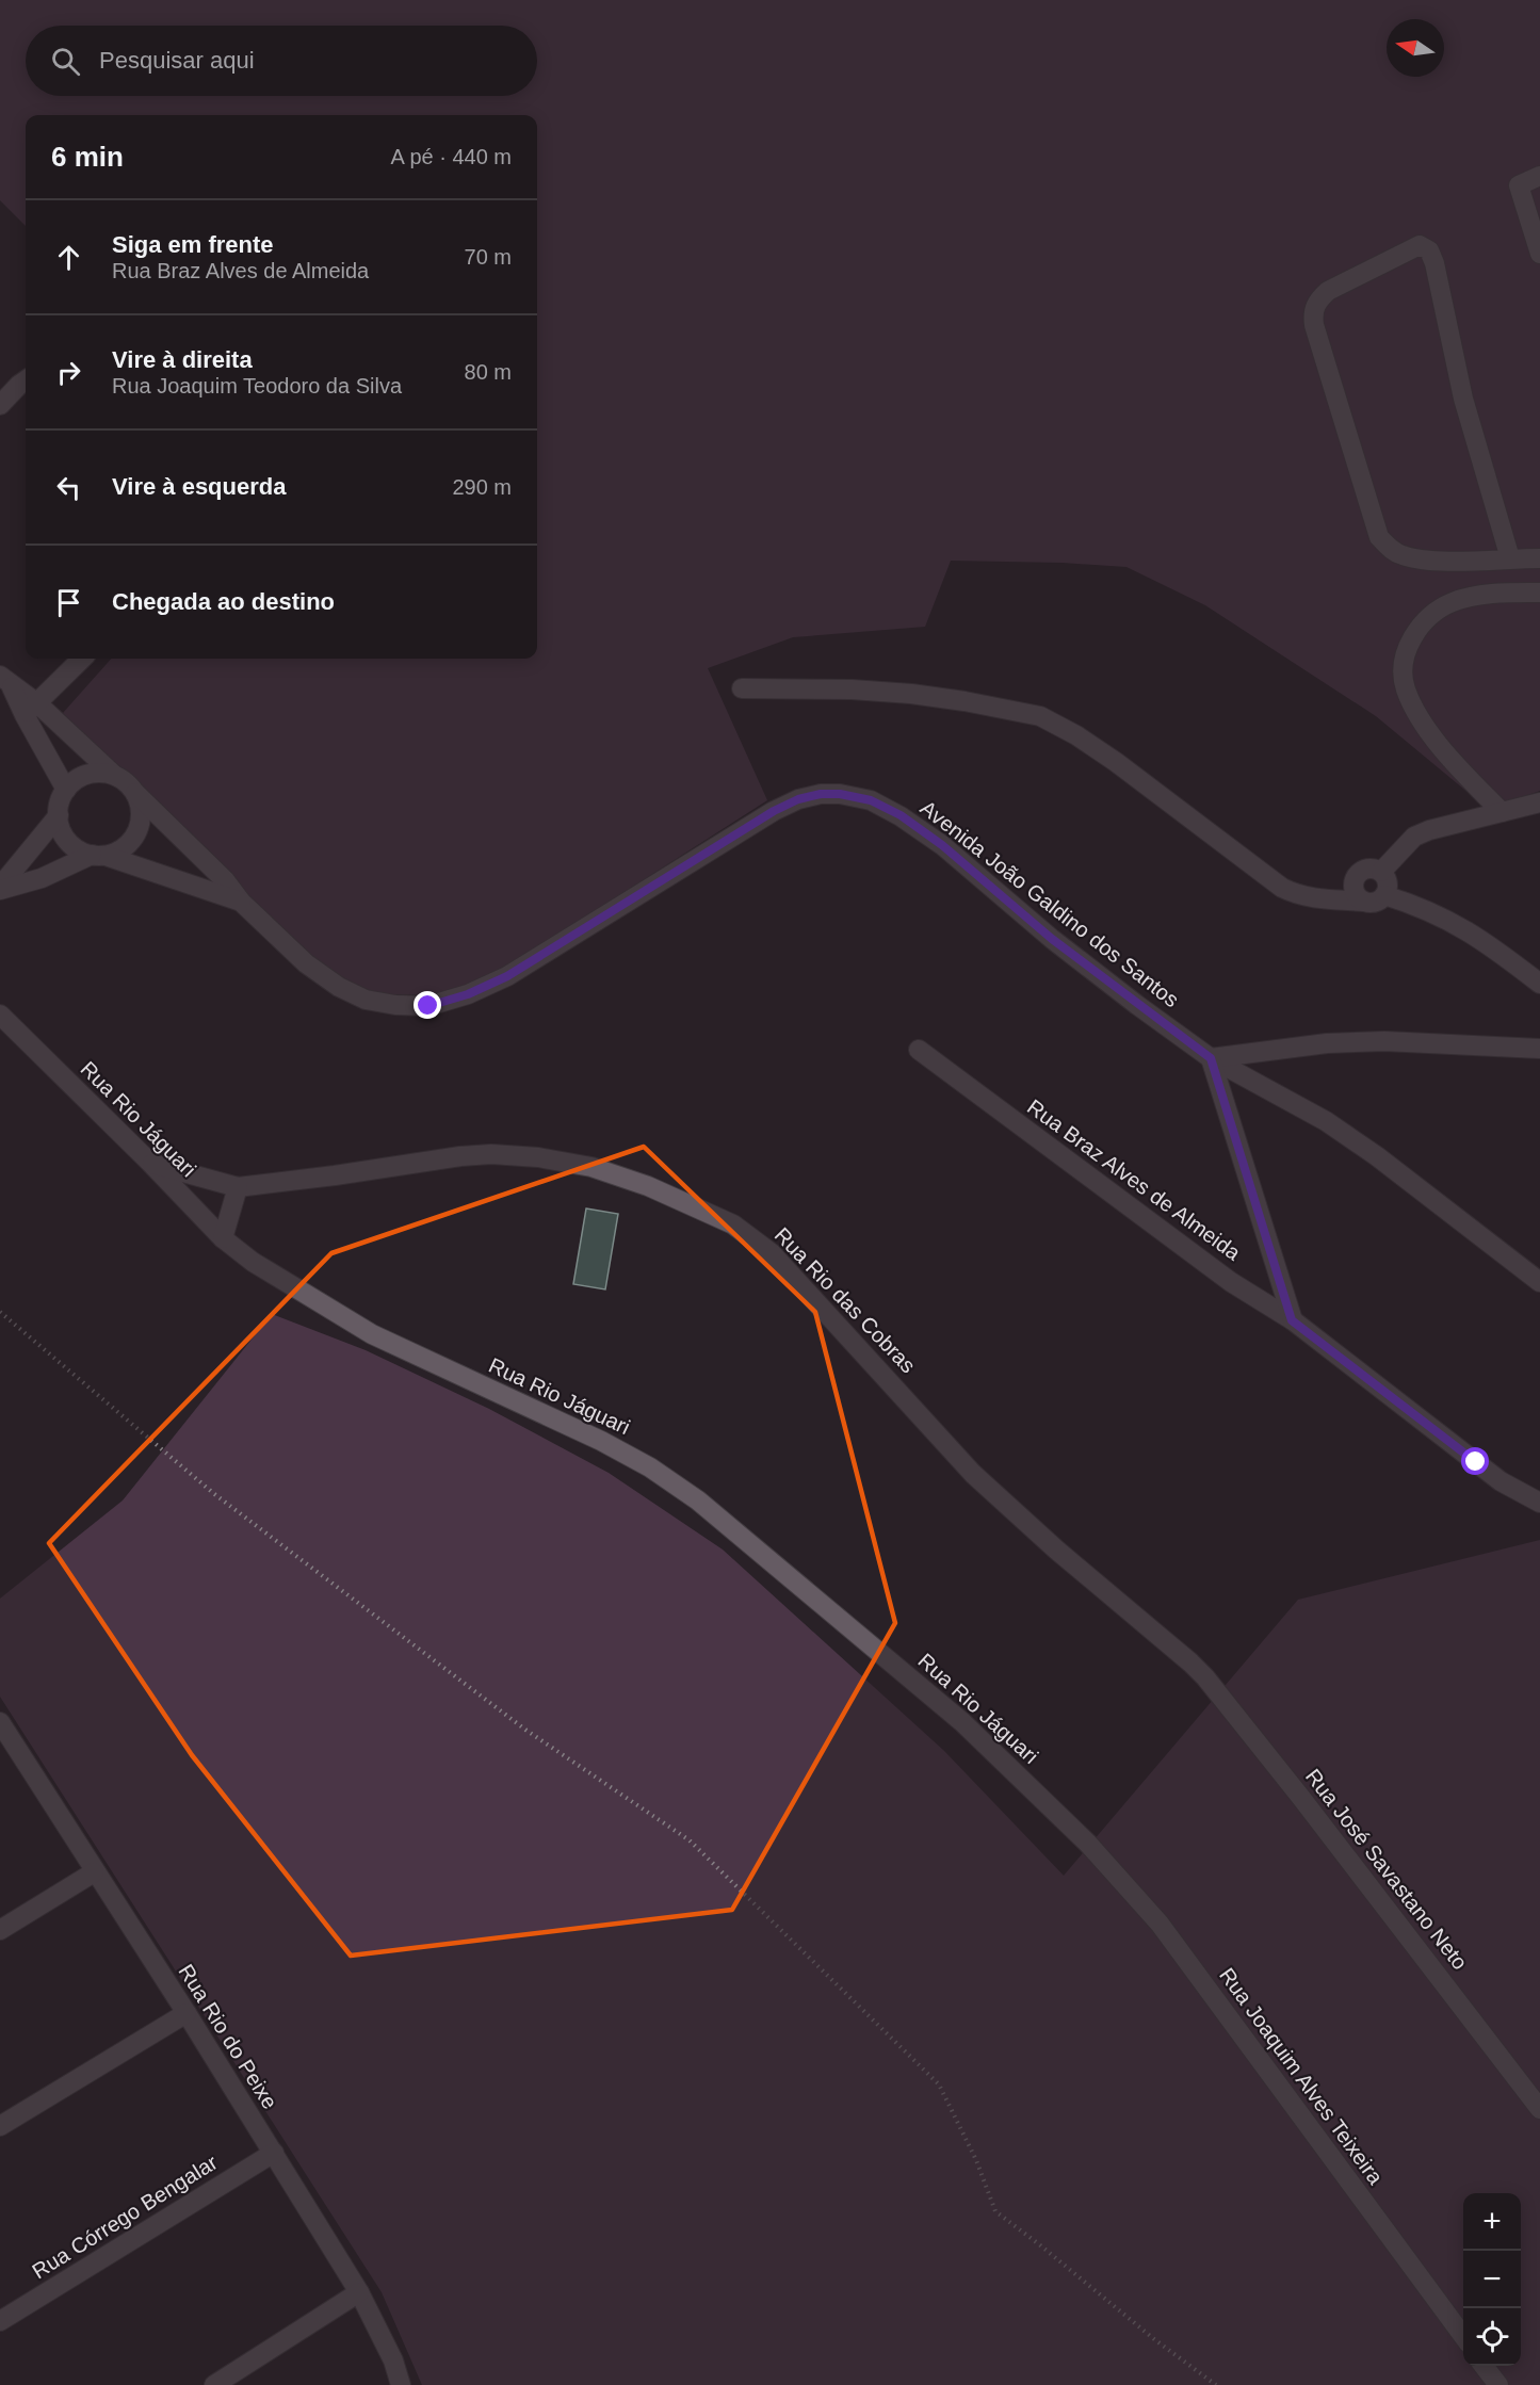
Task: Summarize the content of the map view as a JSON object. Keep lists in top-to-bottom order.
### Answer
{
  "streets": {
    "street": [
      "Avenida João Galdino dos Santos",
      "Rua Rio Jáguari",
      "Rua Braz Alves de Almeida",
      "Rua Rio das Cobras",
      "Rua José Savastano Neto",
      "Rua Rio do Peixe",
      "Rua Joaquim Alves Teixeira",
      "Rua Córrego Bengalar"
    ]
  },
  "crossings": [
    ["Rua Rio Jáguari", "Rua Rio das Cobras"],
    ["Rua Rio Jáguari", "Rua Joaquim Alves Teixeira"],
    ["Rua Rio das Cobras", "Rua José Savastano Neto"],
    ["Rua Rio do Peixe", "Rua Córrego Bengalar"]
  ],
  "north": "left",
  "page": {
    "search": "Pesquisar aqui",
    "heading": ["6 min", "A pé · 440 m"],
    "list": [
      ["Siga em frente", "Rua Braz Alves de Almeida", "70 m"],
      ["Vire à direita", "Rua Joaquim Teodoro da Silva", "80 m"],
      ["Vire à esquerda", "290 m"],
      "Chegada ao destino"
    ],
    "map_buttons": ["+", "−"]
  }
}
